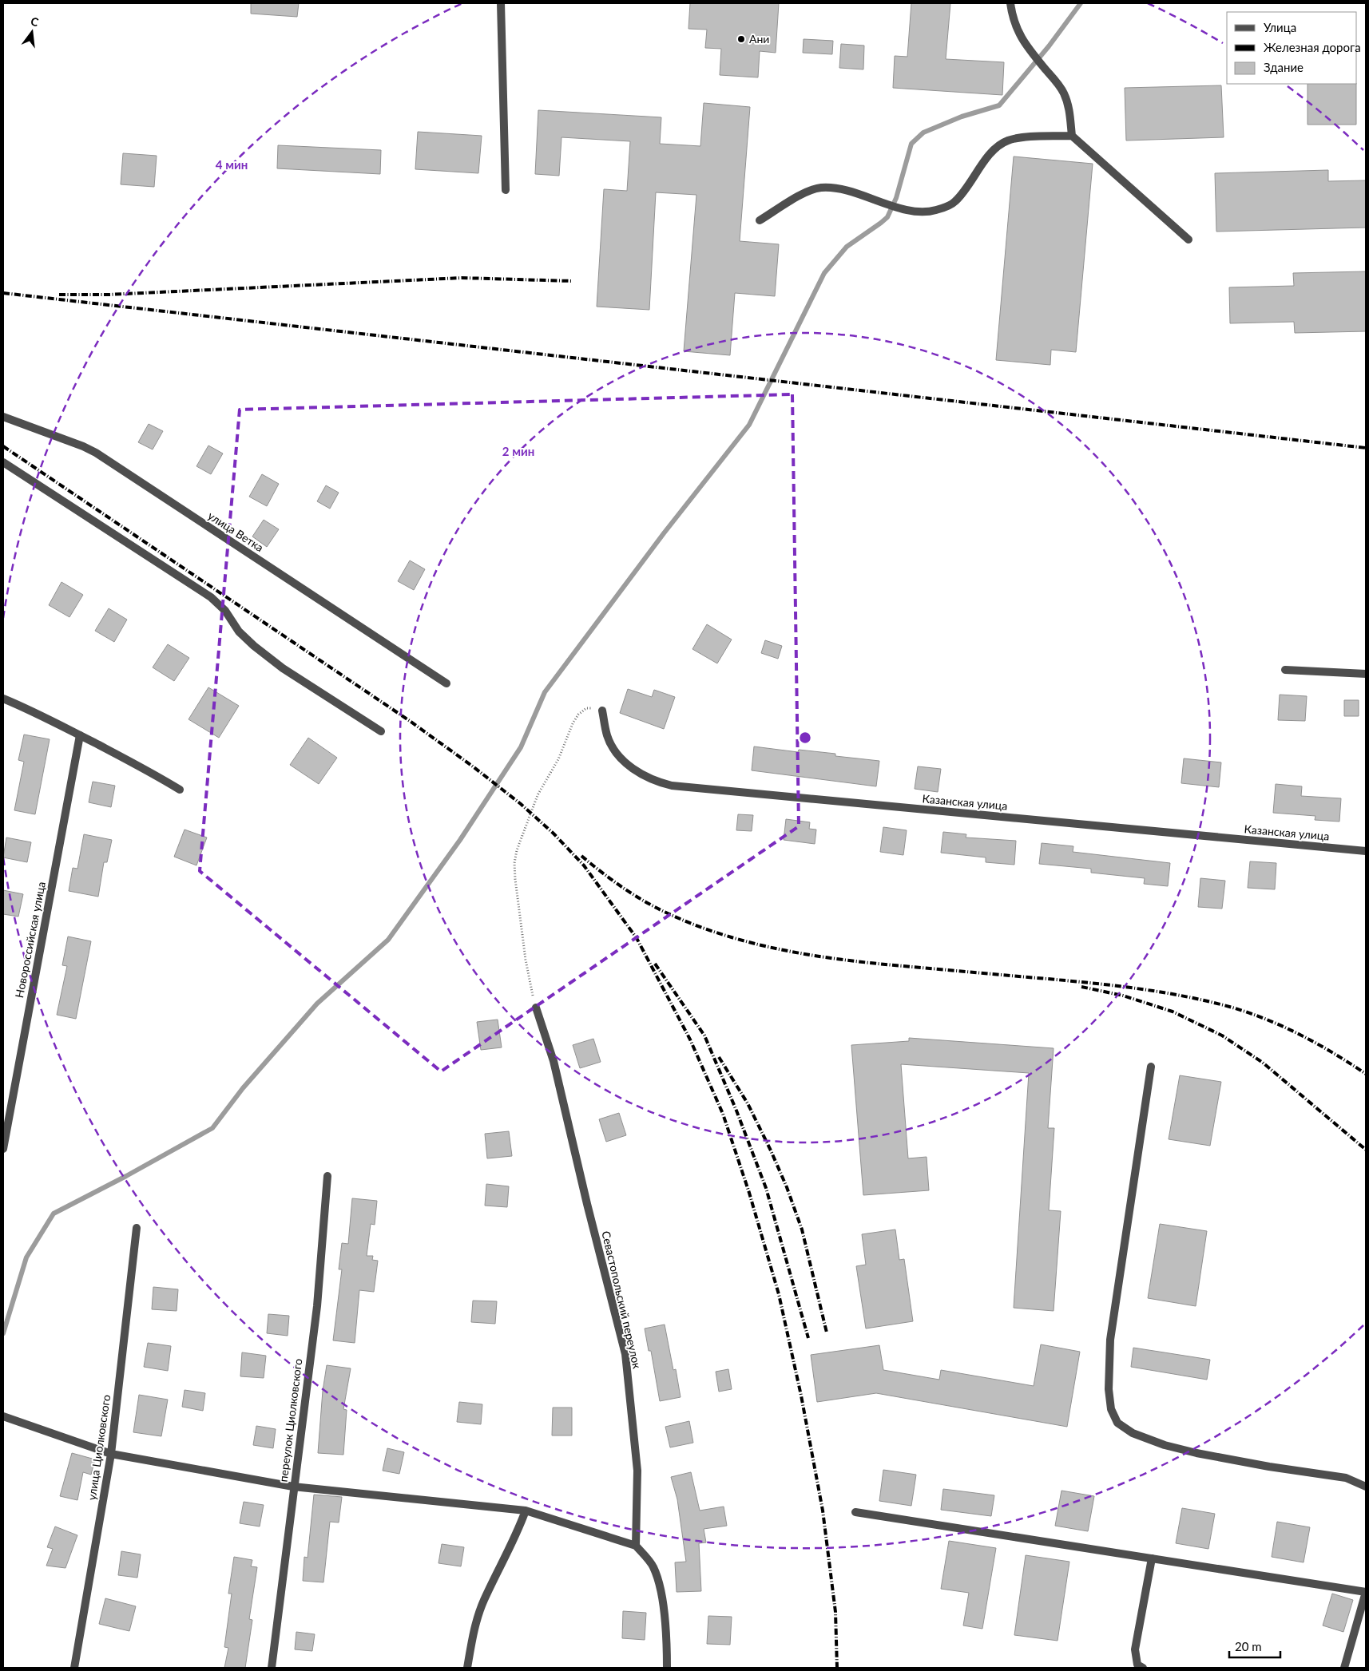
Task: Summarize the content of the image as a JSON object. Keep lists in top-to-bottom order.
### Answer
{
  "streets": {
    "street": [
      "улица Ветка",
      "Казанская улица",
      "Новороссийская улица",
      "Севастопольский переулок",
      "переулок Циолковского",
      "улица Циолковского"
    ]
  },
  "places": ["Ани"],
  "legend": ["Улица", "Железная дорога", "Здание"],
  "scale_bar": "20 m",
  "north": "top",
  "rings": ["4 мин", "2 мин"]
}
